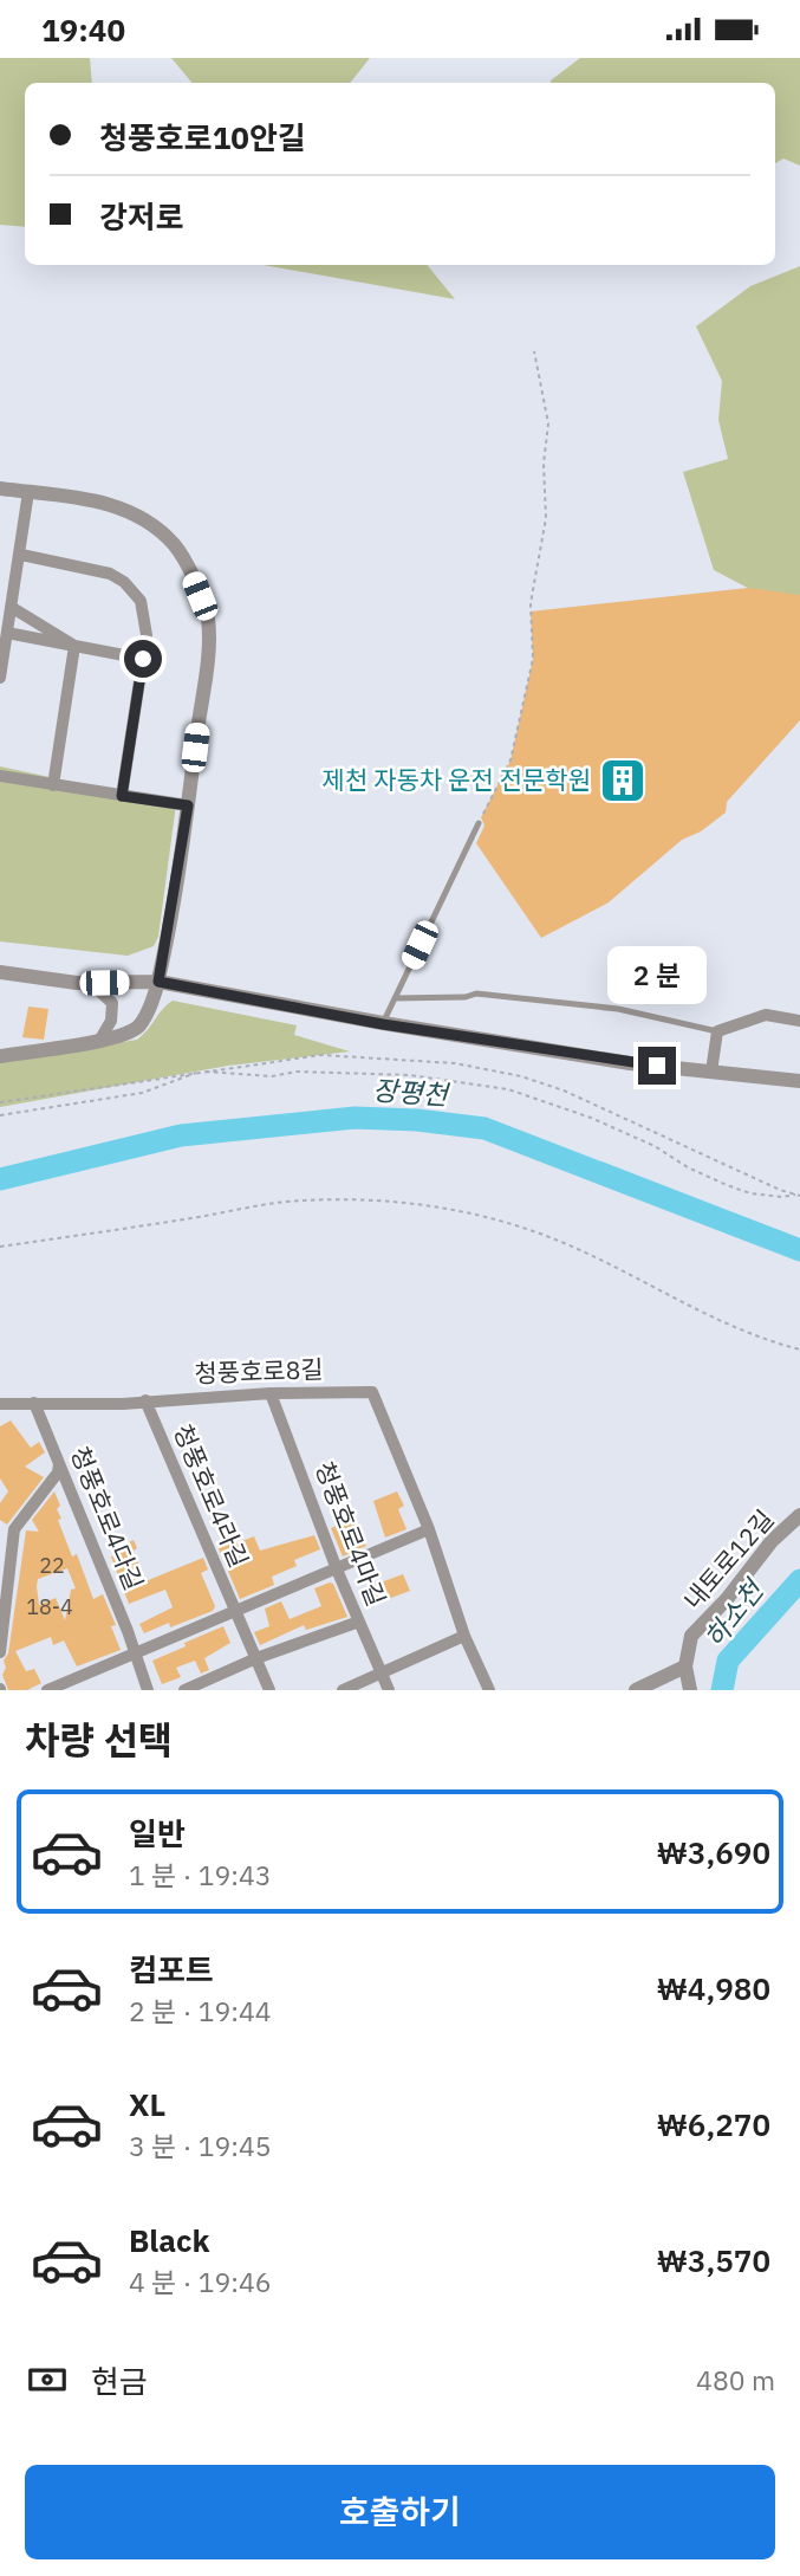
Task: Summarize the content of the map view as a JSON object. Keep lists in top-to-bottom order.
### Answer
{
  "streets": {
    "street": [
      "청풍호로8길",
      "청풍호로4라길",
      "청풍호로4다길",
      "청풍호로4마길",
      "내토로12길"
    ]
  },
  "crossings": [
    ["청풍호로8길", "청풍호로4라길"],
    ["청풍호로8길", "청풍호로4다길"],
    ["청풍호로8길", "청풍호로4마길"]
  ],
  "water": ["장평천", "하소천"],
  "places": {
    "building": ["제천 자동차 운전 전문학원"]
  },
  "house_numbers": ["22", "18-4"],
  "page": {
    "status": "19:40",
    "banner": ["청풍호로10안길", "강저로"],
    "bubble": "2 분",
    "heading": "차량 선택",
    "list": [
      {
        "name": "일반",
        "note": "1 분 · 19:43",
        "value": "₩3,690"
      },
      {
        "name": "컴포트",
        "note": "2 분 · 19:44",
        "value": "₩4,980"
      },
      {
        "name": "XL",
        "note": "3 분 · 19:45",
        "value": "₩6,270"
      },
      {
        "name": "Black",
        "note": "4 분 · 19:46",
        "value": "₩3,570"
      }
    ],
    "pay": ["현금", "480 m"],
    "buttons": "호출하기"
  }
}
